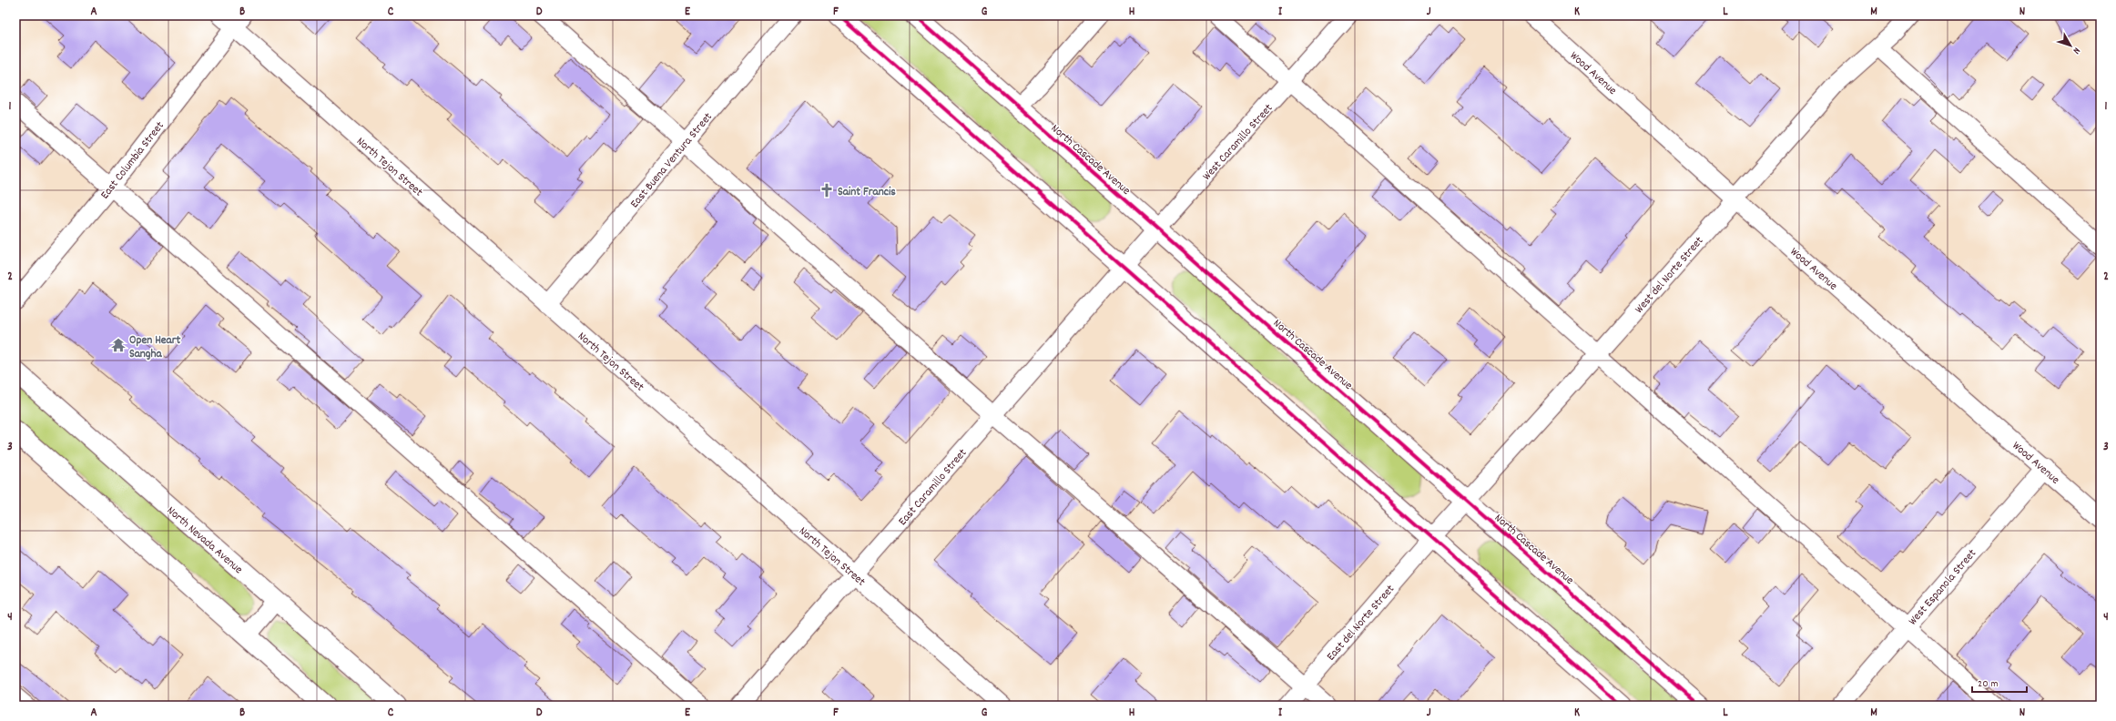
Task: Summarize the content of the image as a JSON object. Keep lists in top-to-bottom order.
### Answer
{
  "streets": {
    "main road": ["North Cascade Avenue", "North Nevada Avenue"],
    "street": [
      "Wood Avenue",
      "West Caramillo Street",
      "East Columbia Street",
      "East Buena Ventura Street",
      "North Tejon Street",
      "West del Norte Street",
      "East Caramillo Street",
      "West Espanola Street",
      "East del Norte Street"
    ]
  },
  "crossings": [
    ["Wood Avenue", "West del Norte Street"],
    ["Wood Avenue", "West Espanola Street"],
    ["West Caramillo Street", "North Cascade Avenue"],
    ["West Caramillo Street", "East Caramillo Street"],
    ["North Cascade Avenue", "West del Norte Street"],
    ["East Columbia Street", "North Tejon Street"],
    ["East Buena Ventura Street", "North Tejon Street"],
    ["North Tejon Street", "East Caramillo Street"],
    ["West del Norte Street", "East del Norte Street"]
  ],
  "places": {
    "church": ["Saint Francis"],
    "temple": ["Open Heart Sangha"]
  },
  "scale_bar": "20 m",
  "north": "bottom right",
  "grid": {
    "columns": [
      "A",
      "B",
      "C",
      "D",
      "E",
      "F",
      "G",
      "H",
      "I",
      "J",
      "K",
      "L",
      "M",
      "N"
    ],
    "rows": [
      "1",
      "2",
      "3",
      "4"
    ]
  }
}
